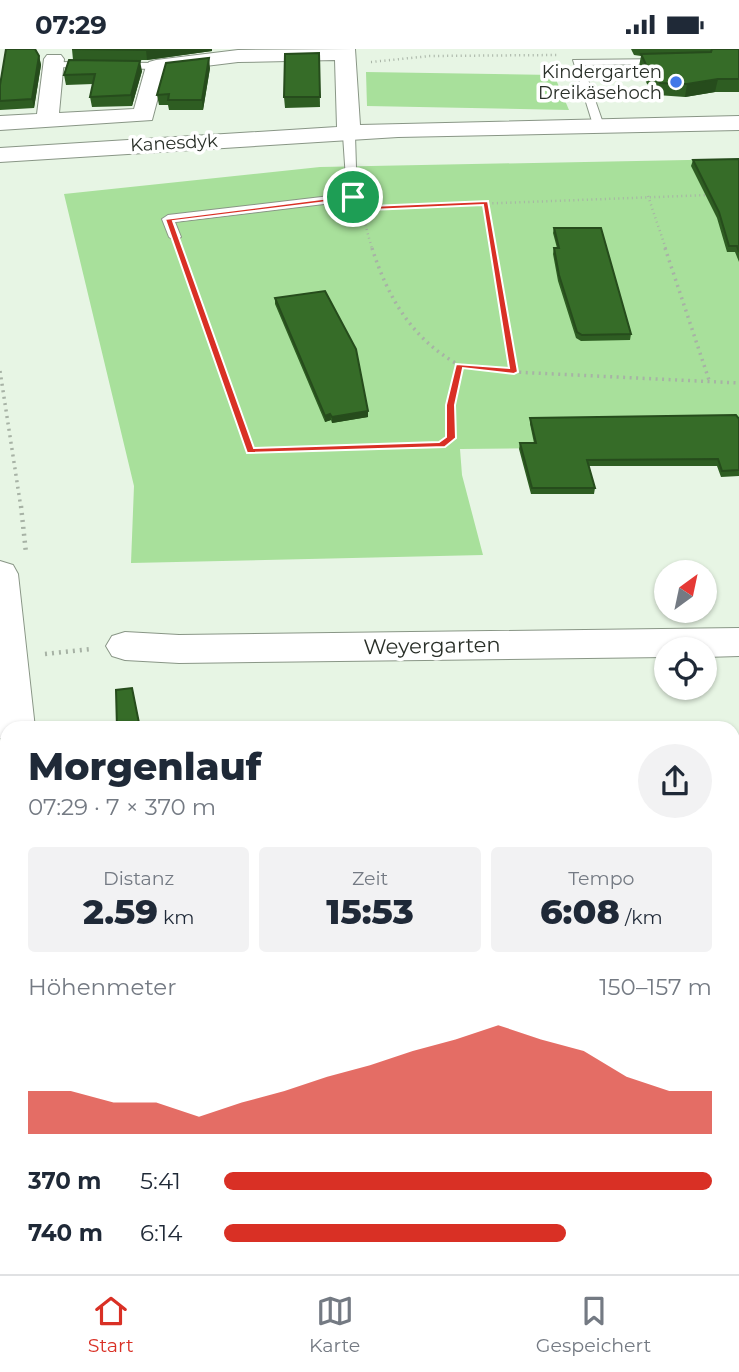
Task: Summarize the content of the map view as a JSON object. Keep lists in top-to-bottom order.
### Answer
{
  "streets": {
    "street": ["Kanesdyk", "Weyergarten"]
  },
  "places": ["Kindergarten Dreikäsehoch"],
  "north": "top right",
  "page": {
    "status": "07:29",
    "heading": ["Morgenlauf", "07:29 · 7 × 370 m"],
    "stats": [
      ["Distanz", "2.59 km"],
      ["Zeit", "15:53"],
      ["Tempo", "6:08 /km"]
    ],
    "chart": ["Höhenmeter", "150–157 m"],
    "list": [
      {
        "name": "370 m",
        "note": "5:41"
      },
      {
        "name": "740 m",
        "note": "6:14"
      }
    ],
    "tabs": ["Start", "Karte", "Gespeichert"]
  }
}
